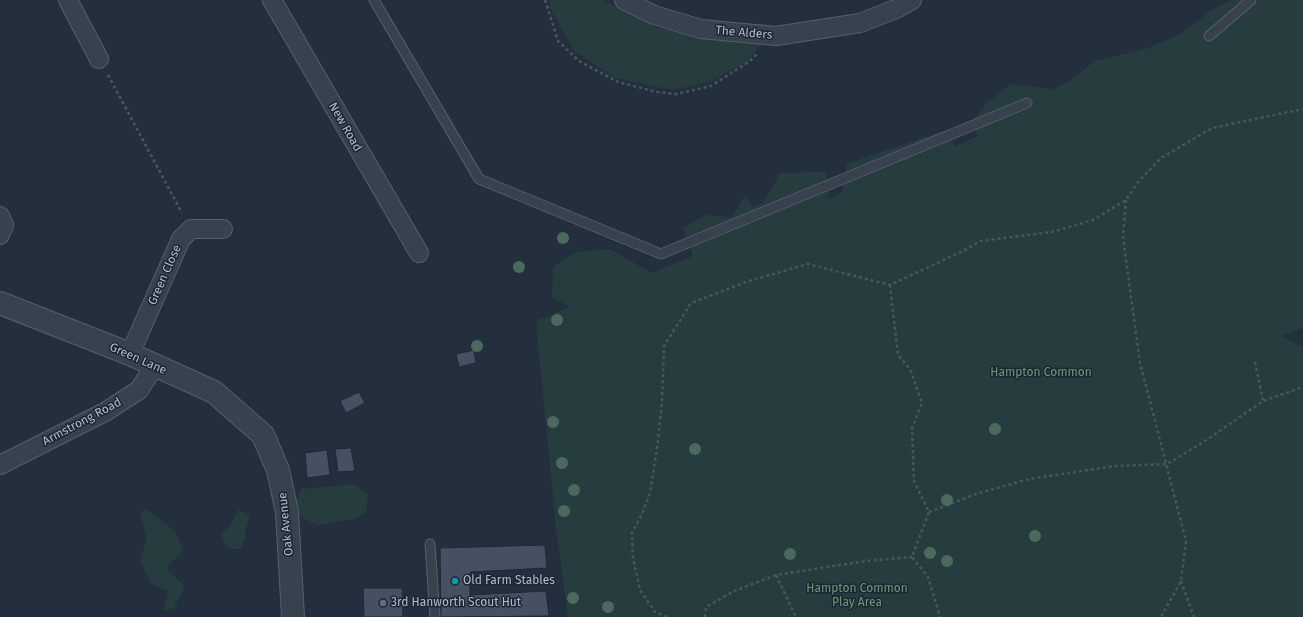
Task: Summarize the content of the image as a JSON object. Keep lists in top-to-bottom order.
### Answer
{
  "streets": {
    "street": [
      "The Alders",
      "New Road",
      "Green Close",
      "Green Lane",
      "Armstrong Road",
      "Oak Avenue"
    ]
  },
  "crossings": [
    ["Green Close", "Green Lane"],
    ["Green Lane", "Armstrong Road"],
    ["Green Lane", "Oak Avenue"]
  ],
  "parks": ["Hampton Common", "Hampton Common Play Area"],
  "places": ["Old Farm Stables", "3rd Hanworth Scout Hut"]
}
